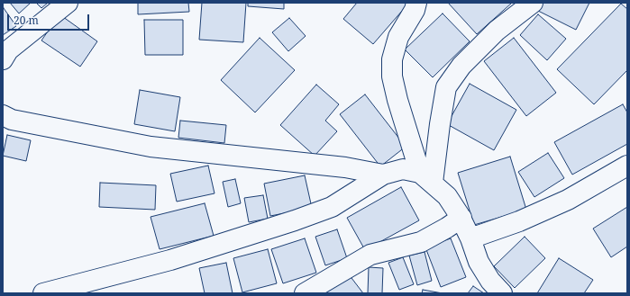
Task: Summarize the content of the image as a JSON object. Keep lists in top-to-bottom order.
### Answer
{
  "scale_bar": "20 m"
}
